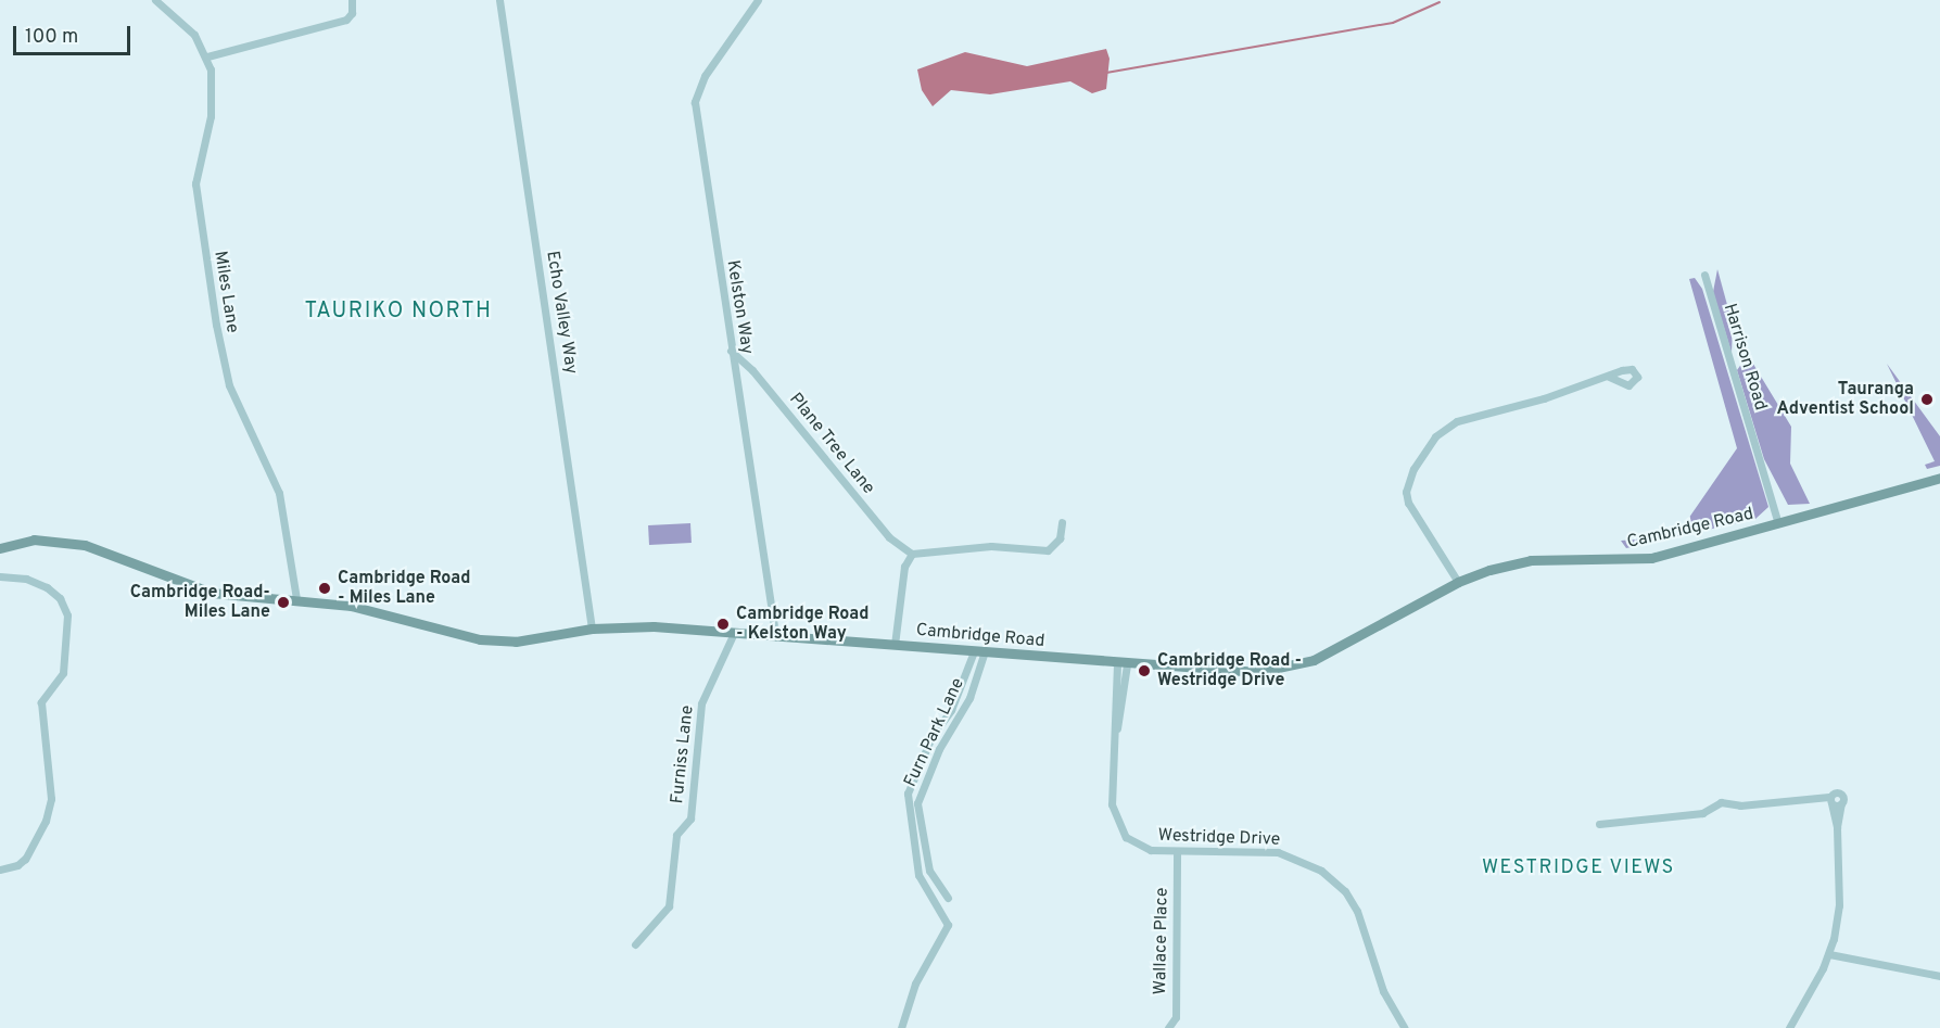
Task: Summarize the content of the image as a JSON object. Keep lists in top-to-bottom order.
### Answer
{
  "streets": {
    "main road": ["Cambridge Road"],
    "street": [
      "Miles Lane",
      "Kelston Way",
      "Echo Valley Way",
      "Harrison Road",
      "Plane Tree Lane",
      "Furn Park Lane",
      "Furniss Lane",
      "Westridge Drive",
      "Wallace Place"
    ]
  },
  "crossings": [
    ["Miles Lane", "Cambridge Road"],
    ["Kelston Way", "Plane Tree Lane"],
    ["Kelston Way", "Cambridge Road"],
    ["Echo Valley Way", "Cambridge Road"],
    ["Harrison Road", "Cambridge Road"],
    ["Cambridge Road", "Furn Park Lane"],
    ["Cambridge Road", "Furniss Lane"],
    ["Cambridge Road", "Westridge Drive"],
    ["Westridge Drive", "Wallace Place"]
  ],
  "districts": ["TAURIKO NORTH", "WESTRIDGE VIEWS"],
  "places": [
    "Tauranga Adventist School",
    "Cambridge Road - Miles Lane",
    "Cambridge Road- Miles Lane",
    "Cambridge Road - Kelston Way",
    "Cambridge Road - Westridge Drive"
  ],
  "scale_bar": "100 m"
}
